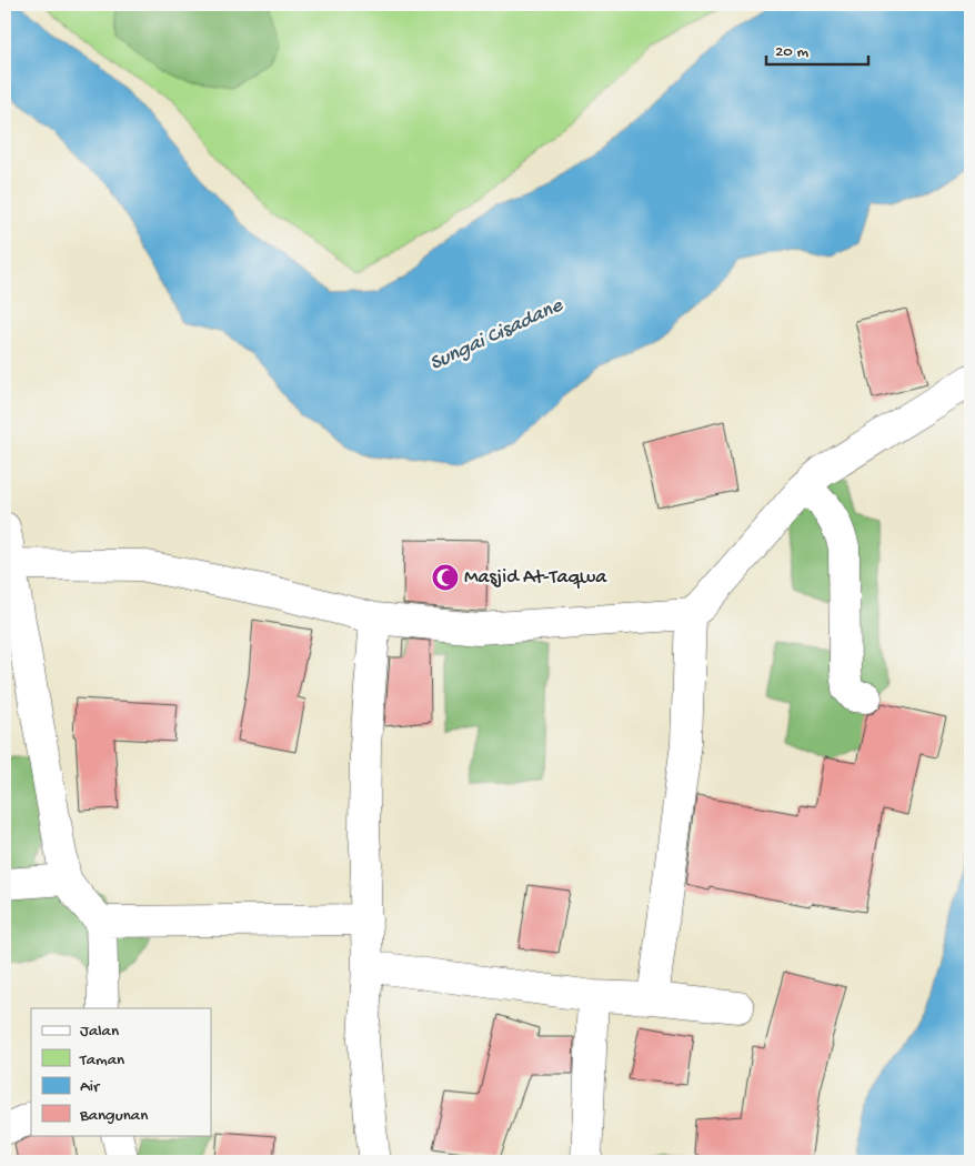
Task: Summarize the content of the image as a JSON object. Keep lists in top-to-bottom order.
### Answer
{
  "water": ["Sungai Cisadane"],
  "places": {
    "mosque": ["Masjid At-Taqwa"]
  },
  "legend": [
    "Jalan",
    "Taman",
    "Air",
    "Bangunan"
  ],
  "scale_bar": "20 m"
}
